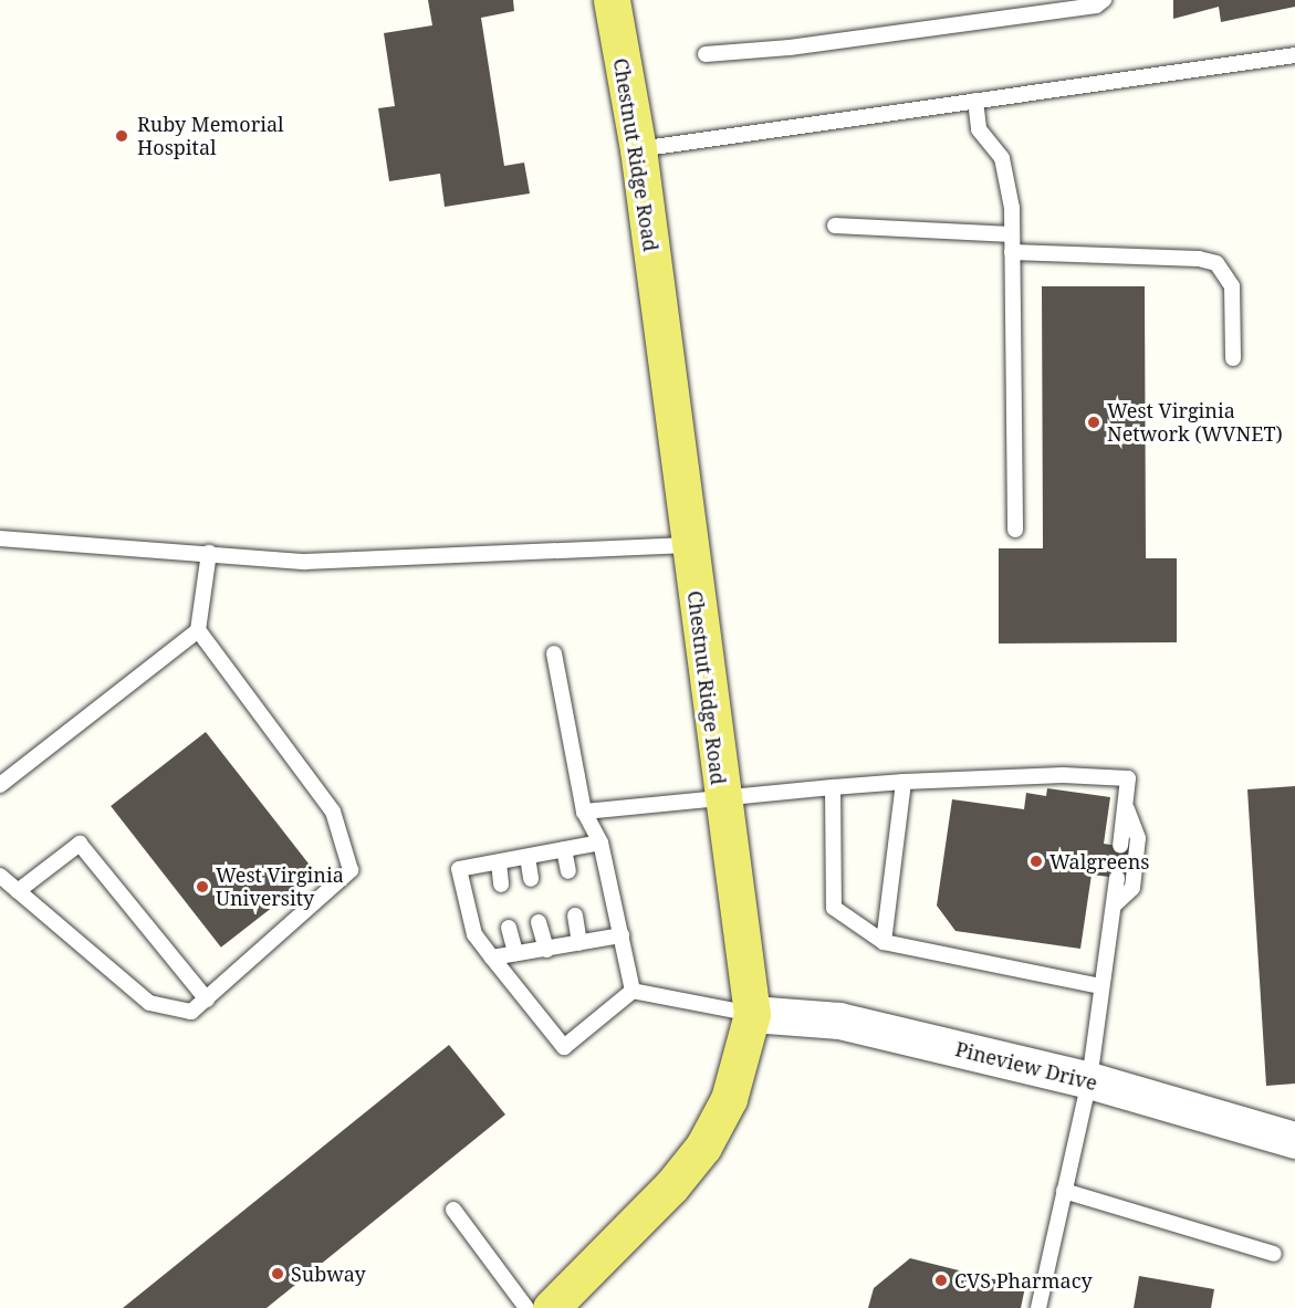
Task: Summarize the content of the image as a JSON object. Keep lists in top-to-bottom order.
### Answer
{
  "streets": {
    "main road": ["Chestnut Ridge Road"],
    "street": ["Pineview Drive"]
  },
  "crossings": [
    ["Chestnut Ridge Road", "Pineview Drive"]
  ],
  "places": [
    "Ruby Memorial Hospital",
    "West Virginia Network (WVNET)",
    "Walgreens",
    "West Virginia University",
    "Subway",
    "CVS Pharmacy"
  ]
}
